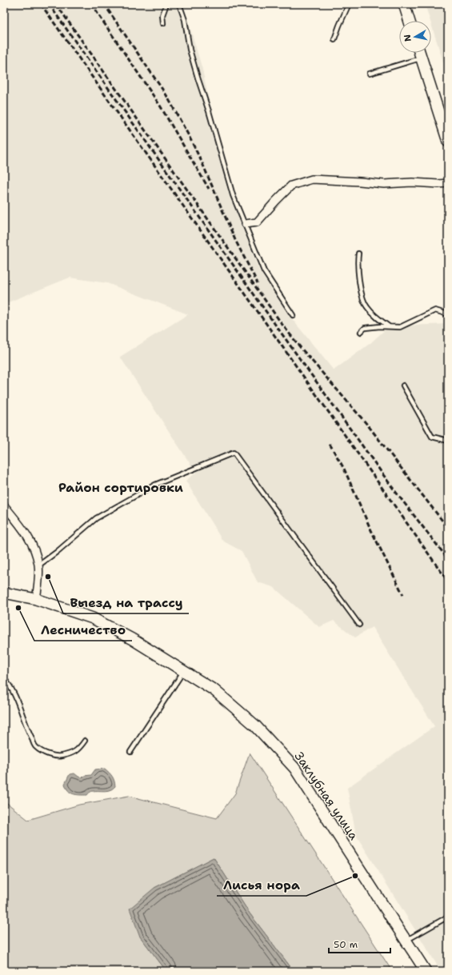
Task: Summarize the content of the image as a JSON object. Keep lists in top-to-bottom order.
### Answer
{
  "streets": {
    "main road": ["Заклубная улица"]
  },
  "districts": ["Район сортировки"],
  "places": ["Выезд на трассу", "Лесничество", "Лисья нора"],
  "scale_bar": "50 m",
  "north": "left"
}
